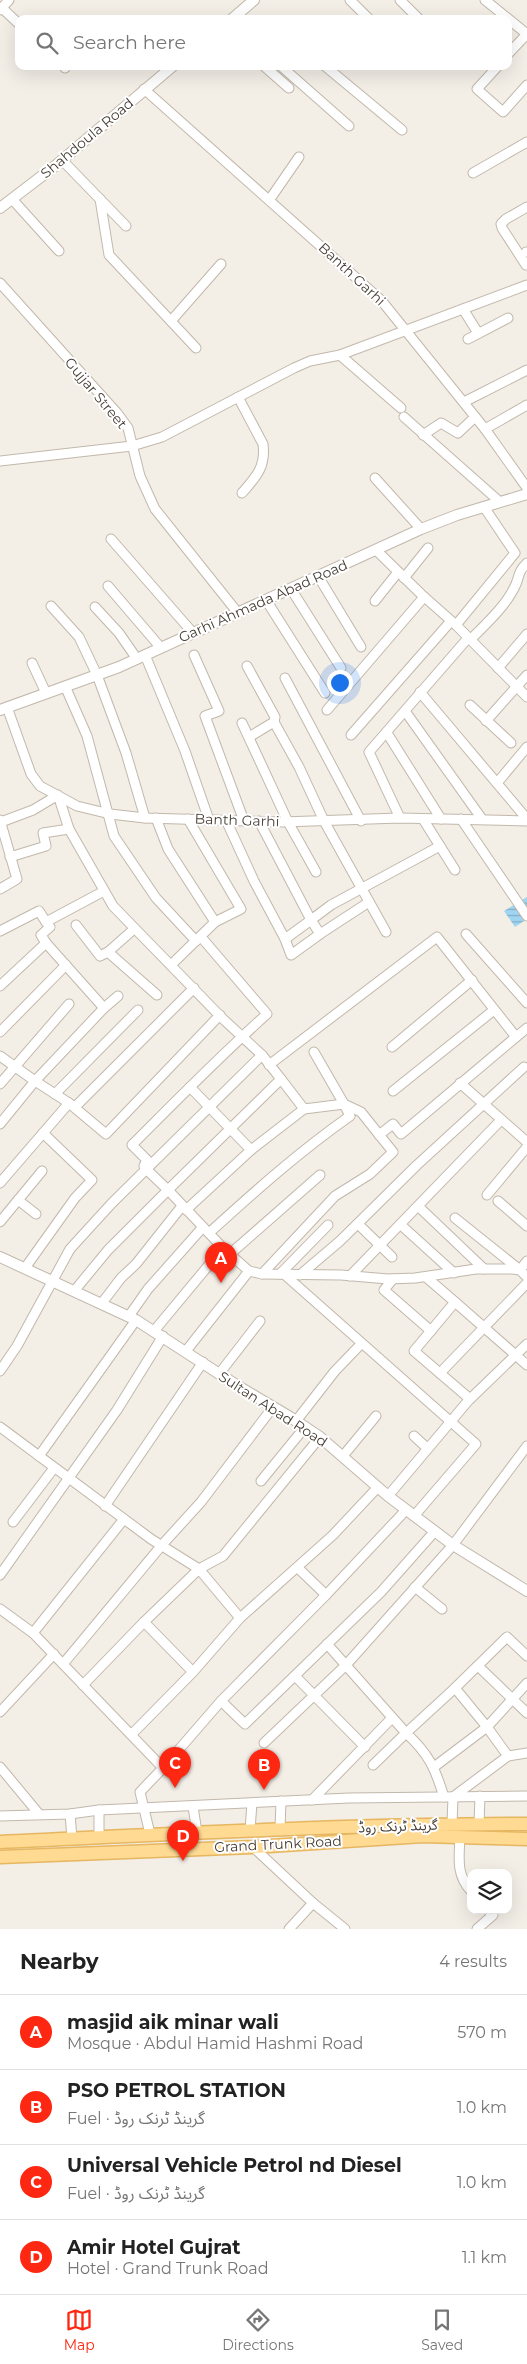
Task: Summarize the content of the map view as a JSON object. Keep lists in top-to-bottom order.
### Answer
{
  "streets": {
    "main road": ["گرینڈ ٹرنک روڈ", "Grand Trunk Road"],
    "street": [
      "Shahdoula Road",
      "Banth Garhi",
      "Gujjar Street",
      "Garhi Ahmada Abad Road",
      "Sultan Abad Road"
    ]
  },
  "crossings": [
    ["Shahdoula Road", "Banth Garhi"],
    ["Banth Garhi", "Garhi Ahmada Abad Road"],
    ["Gujjar Street", "Garhi Ahmada Abad Road"]
  ],
  "page": {
    "search": "Search here",
    "pins": [
      "A",
      "C",
      "B",
      "D"
    ],
    "heading": ["Nearby", "4 results"],
    "list": [
      {
        "mark": "A",
        "name": "masjid aik minar wali",
        "note": "Mosque · Abdul Hamid Hashmi Road",
        "value": "570 m"
      },
      {
        "mark": "B",
        "name": "PSO PETROL STATION",
        "note": "Fuel · گرینڈ ٹرنک روڈ",
        "value": "1.0 km"
      },
      {
        "mark": "C",
        "name": "Universal Vehicle Petrol nd Diesel",
        "note": "Fuel · گرینڈ ٹرنک روڈ",
        "value": "1.0 km"
      },
      {
        "mark": "D",
        "name": "Amir Hotel Gujrat",
        "note": "Hotel · Grand Trunk Road",
        "value": "1.1 km"
      }
    ],
    "nav": ["Map", "Directions", "Saved"]
  }
}
